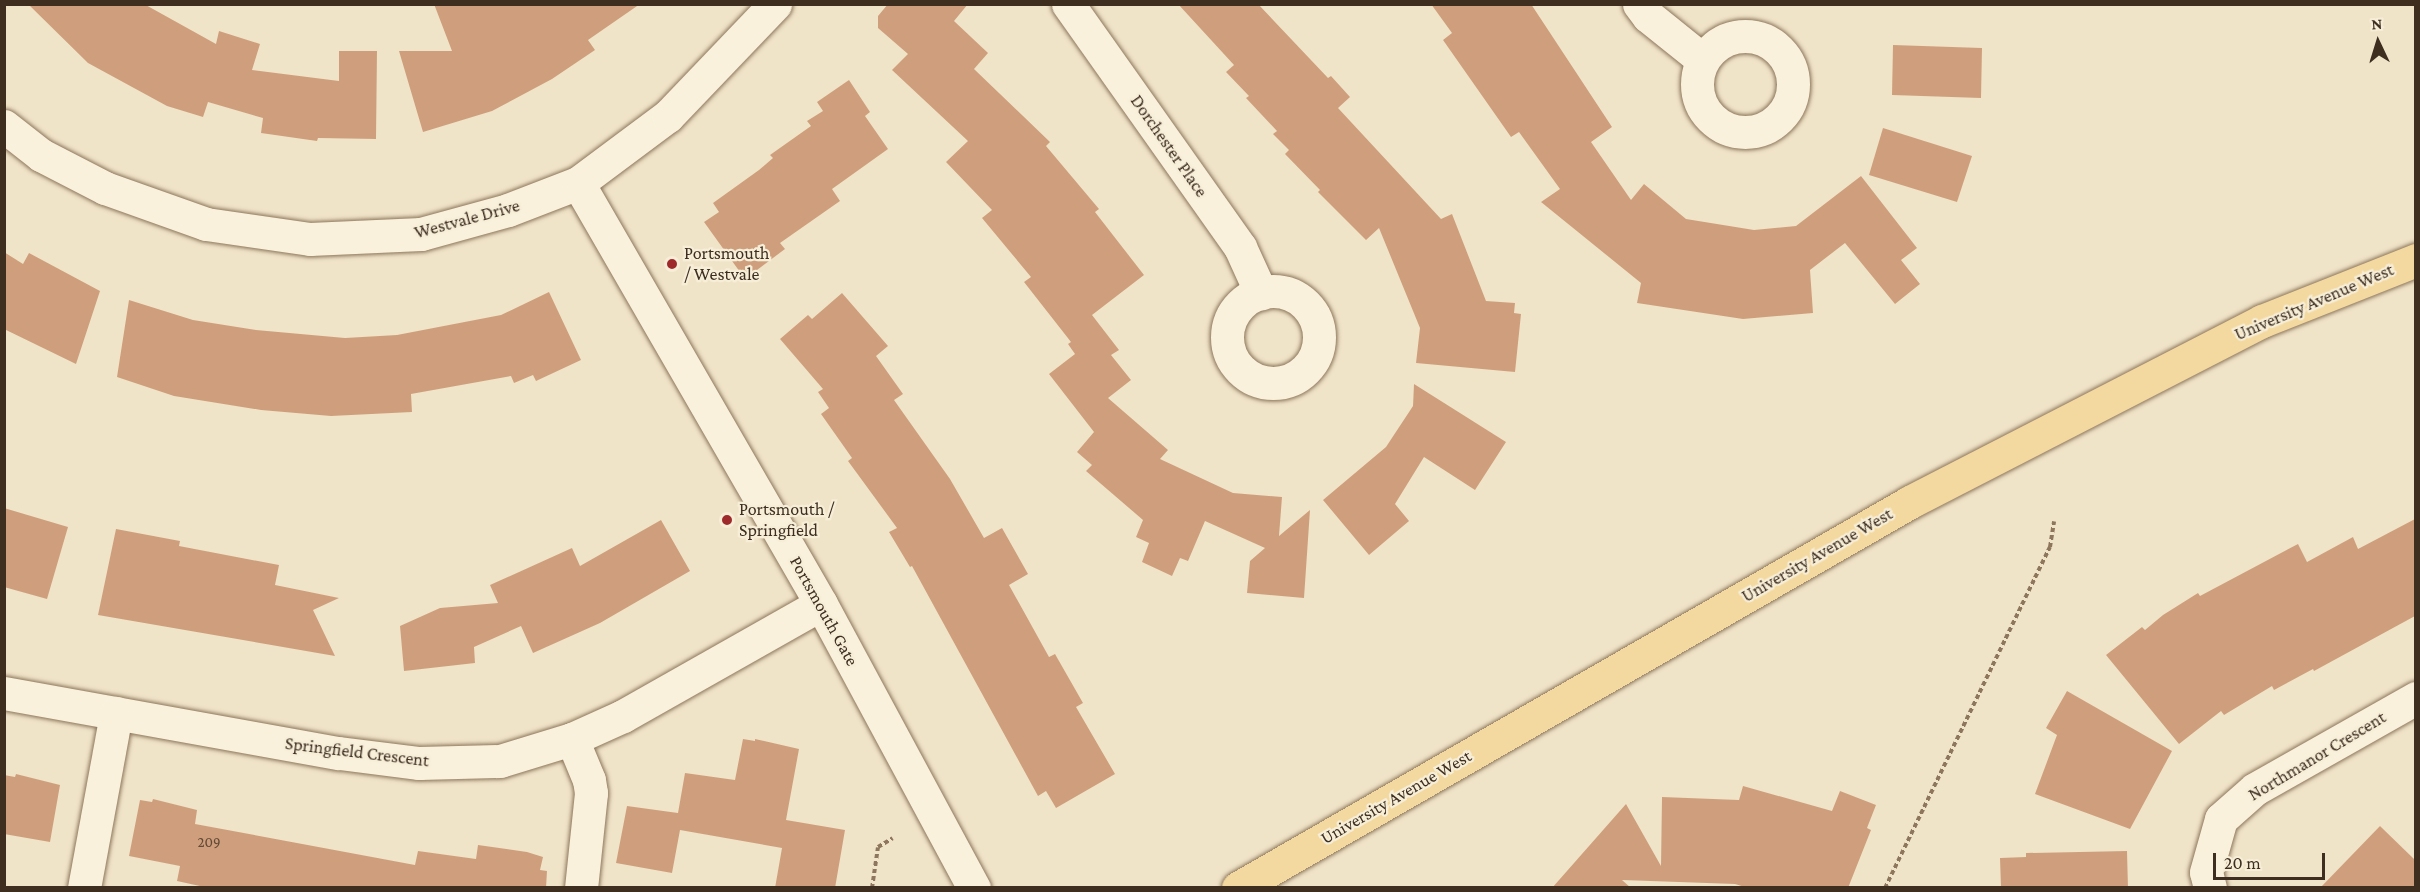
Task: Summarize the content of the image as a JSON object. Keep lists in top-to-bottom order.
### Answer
{
  "streets": {
    "main road": ["University Avenue West"],
    "street": [
      "Dorchester Place",
      "Westvale Drive",
      "Portsmouth Gate",
      "Springfield Crescent",
      "Northmanor Crescent"
    ]
  },
  "crossings": [
    ["Westvale Drive", "Portsmouth Gate"],
    ["Portsmouth Gate", "Springfield Crescent"]
  ],
  "places": ["Portsmouth / Westvale", "Portsmouth / Springfield"],
  "house_numbers": ["209"],
  "scale_bar": "20 m",
  "north": "top"
}
